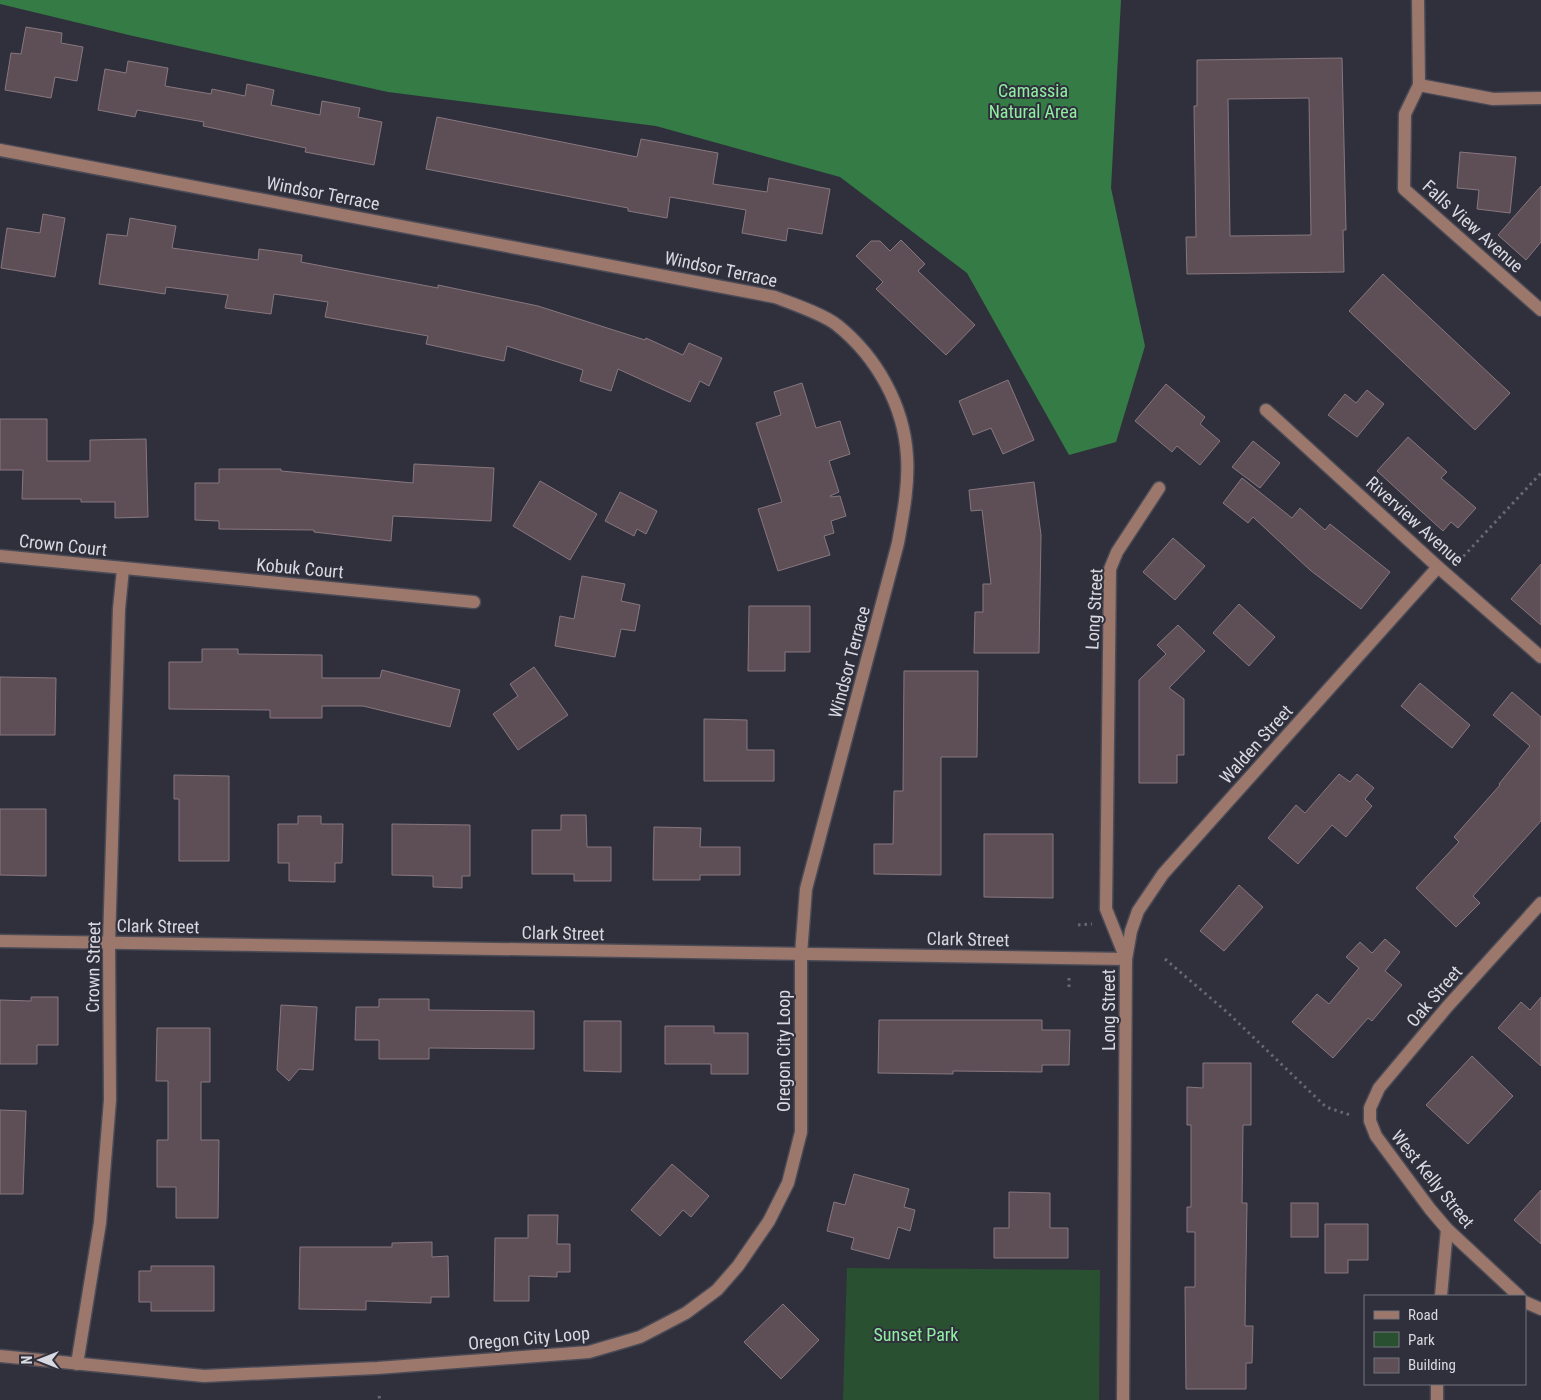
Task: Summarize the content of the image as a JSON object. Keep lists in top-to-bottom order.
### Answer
{
  "streets": {
    "street": [
      "Windsor Terrace",
      "Falls View Avenue",
      "Riverview Avenue",
      "Crown Court",
      "Kobuk Court",
      "Long Street",
      "Walden Street",
      "Clark Street",
      "Crown Street",
      "Oak Street",
      "Oregon City Loop",
      "West Kelly Street"
    ]
  },
  "crossings": [
    ["Windsor Terrace", "Clark Street"],
    ["Windsor Terrace", "Oregon City Loop"],
    ["Riverview Avenue", "Walden Street"],
    ["Crown Court", "Kobuk Court"],
    ["Crown Court", "Crown Street"],
    ["Kobuk Court", "Crown Street"],
    ["Long Street", "Walden Street"],
    ["Long Street", "Clark Street"],
    ["Walden Street", "Clark Street"],
    ["Clark Street", "Crown Street"],
    ["Clark Street", "Oregon City Loop"],
    ["Crown Street", "Oregon City Loop"],
    ["Oak Street", "West Kelly Street"]
  ],
  "parks": ["Camassia Natural Area", "Sunset Park"],
  "legend": ["Road", "Park", "Building"],
  "north": "left"
}
